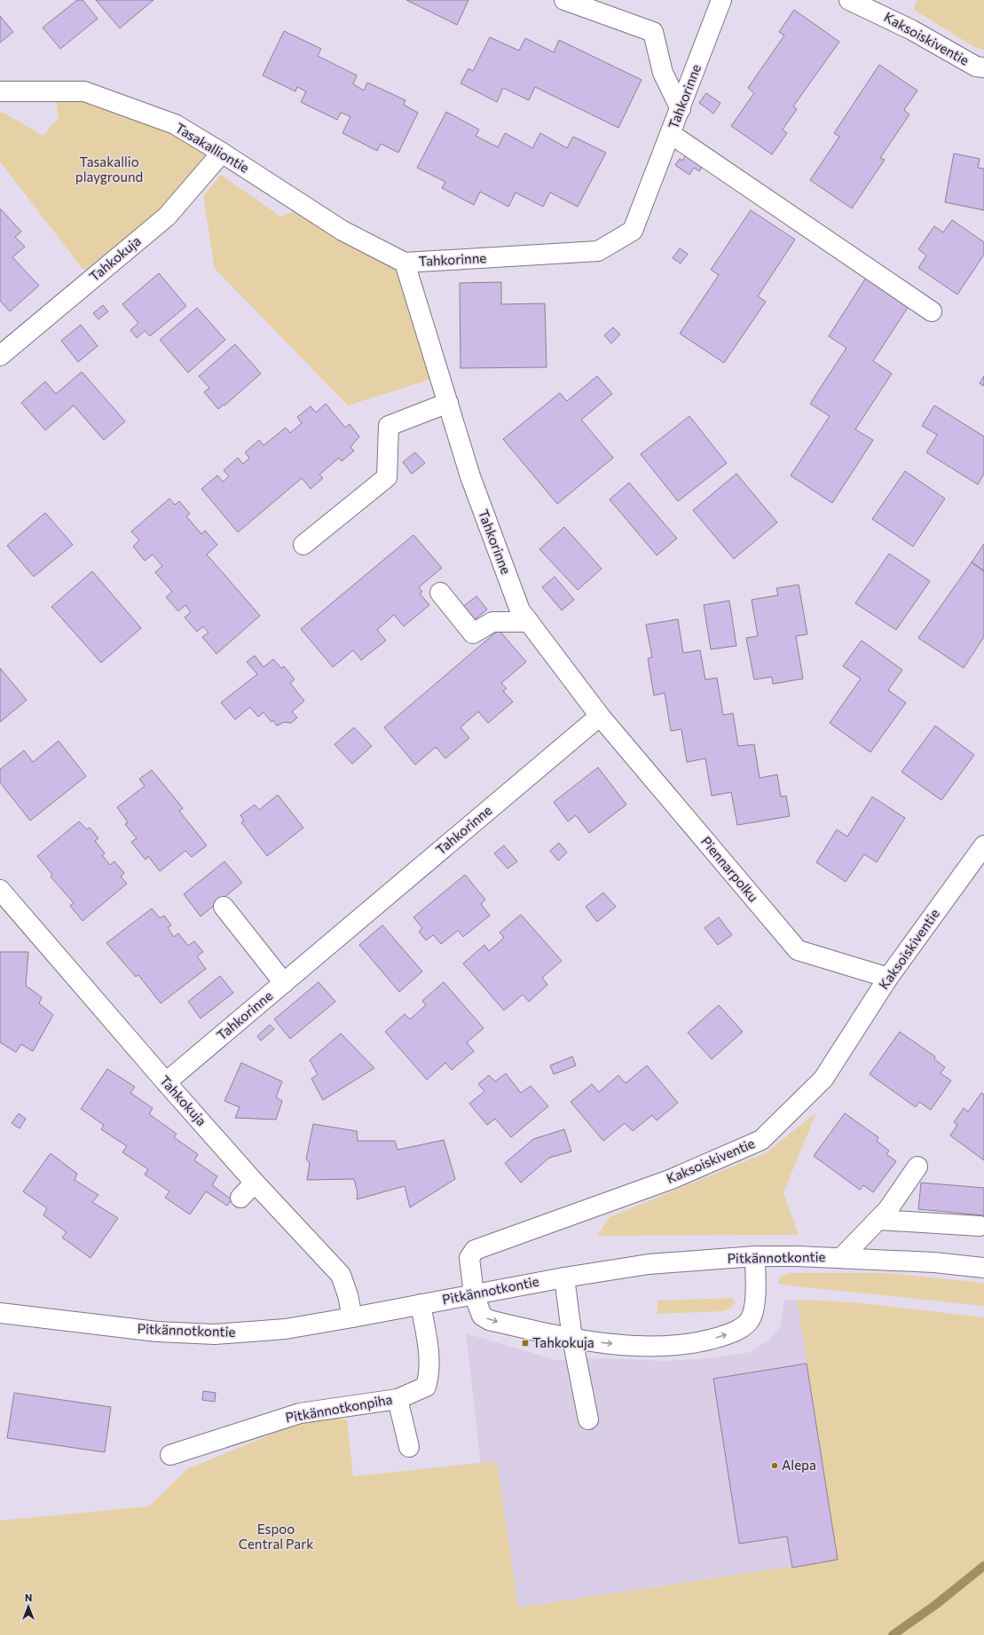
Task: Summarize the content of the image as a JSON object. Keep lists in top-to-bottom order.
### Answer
{
  "streets": {
    "street": [
      "Kaksoiskiventie",
      "Tahkorinne",
      "Tasakalliontie",
      "Tahkokuja",
      "Piennarpolku",
      "Pitkännotkontie",
      "Pitkännotkonpiha"
    ]
  },
  "crossings": [
    ["Kaksoiskiventie", "Piennarpolku"],
    ["Kaksoiskiventie", "Pitkännotkontie"],
    ["Tahkorinne", "Tasakalliontie"],
    ["Tahkorinne", "Tahkokuja"],
    ["Tahkorinne", "Piennarpolku"],
    ["Tasakalliontie", "Tahkokuja"],
    ["Tahkokuja", "Pitkännotkontie"],
    ["Pitkännotkontie", "Pitkännotkonpiha"]
  ],
  "parks": ["Tasakallio playground", "Espoo Central Park"],
  "places": {
    "transit": ["Tahkokuja"],
    "other": ["Alepa"]
  },
  "north": "top"
}
